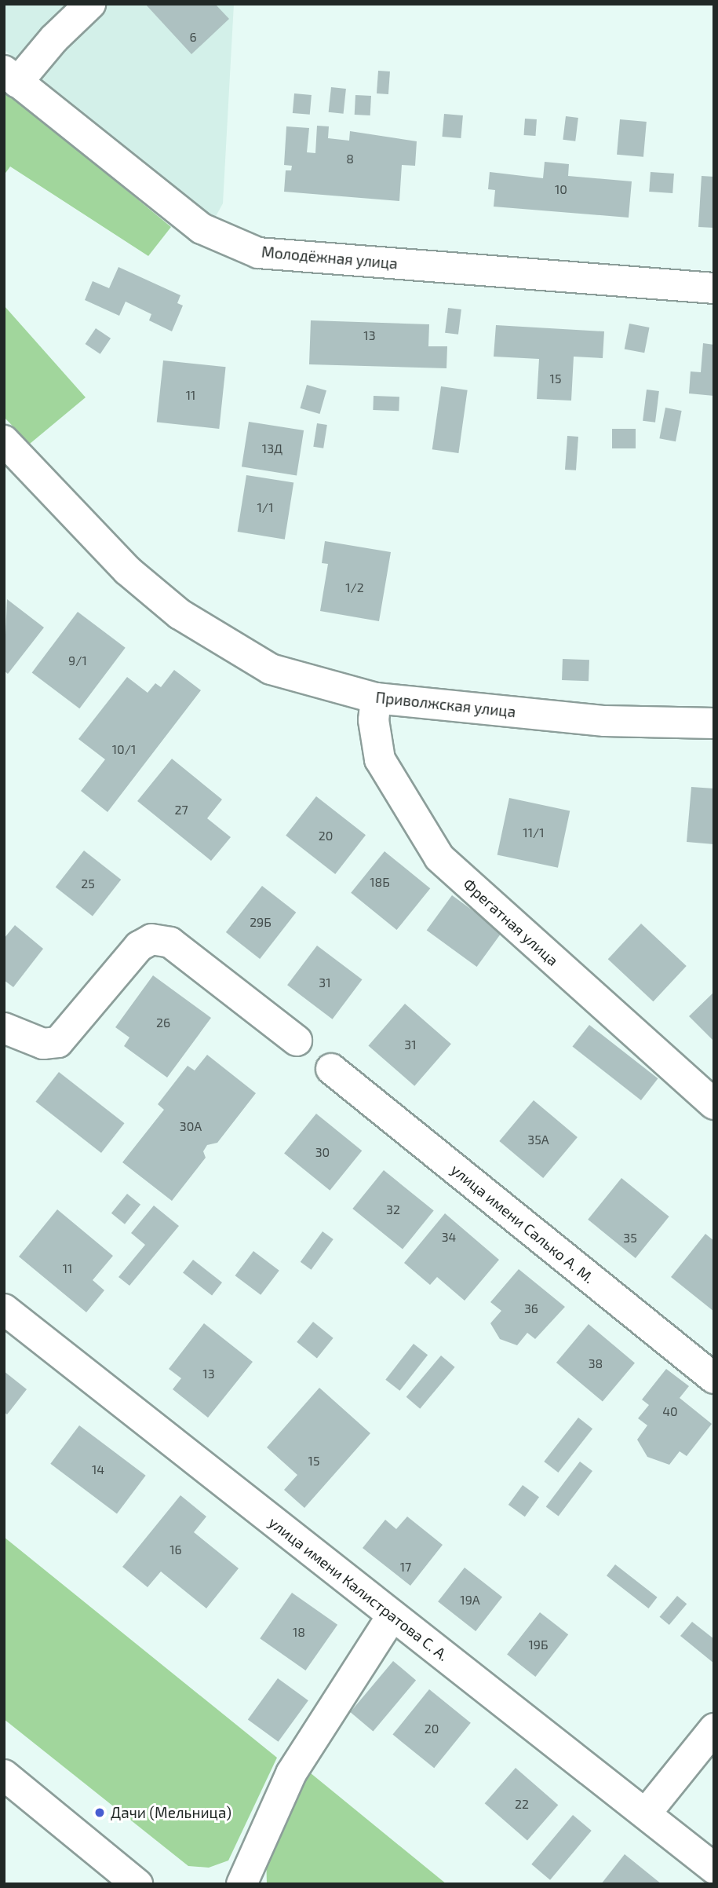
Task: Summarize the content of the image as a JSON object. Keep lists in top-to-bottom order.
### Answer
{
  "streets": {
    "street": [
      "Молодёжная улица",
      "Приволжская улица",
      "Фрегатная улица",
      "улица имени Салько А. М.",
      "улица имени Калистратова С. А."
    ]
  },
  "crossings": [
    ["Приволжская улица", "Фрегатная улица"]
  ],
  "places": ["Дачи (Мельница)"],
  "house_numbers": [
    "6",
    "8",
    "10",
    "13",
    "15",
    "11",
    "13Д",
    "1/1",
    "1/2",
    "9/1",
    "10/1",
    "27",
    "11/1",
    "20",
    "18Б",
    "25",
    "29Б",
    "31",
    "26",
    "31",
    "30А",
    "35А",
    "30",
    "32",
    "34",
    "35",
    "11",
    "36",
    "38",
    "13",
    "40",
    "15",
    "14",
    "16",
    "17",
    "19А",
    "18",
    "19Б",
    "20",
    "22"
  ]
}
